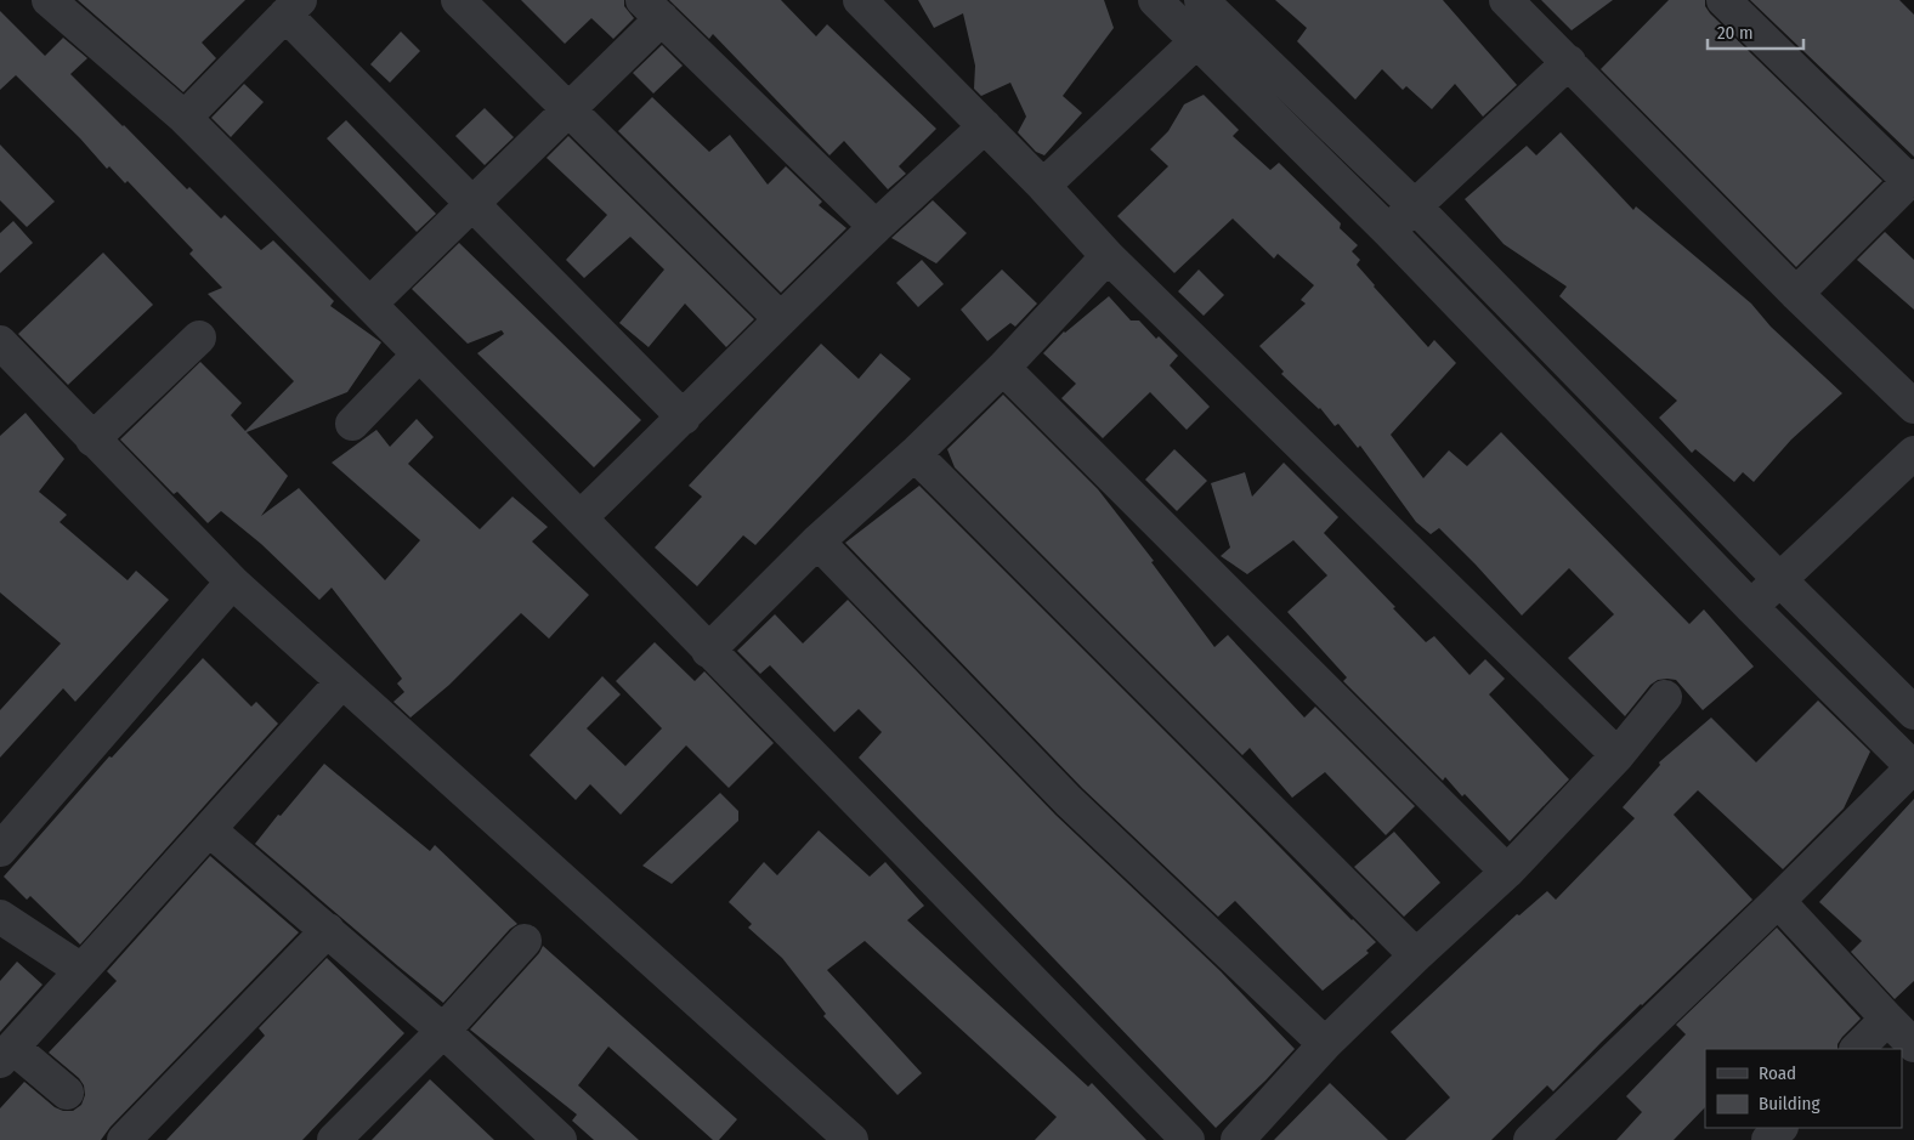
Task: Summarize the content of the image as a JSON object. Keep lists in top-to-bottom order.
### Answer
{
  "legend": ["Road", "Building"],
  "scale_bar": "20 m"
}
